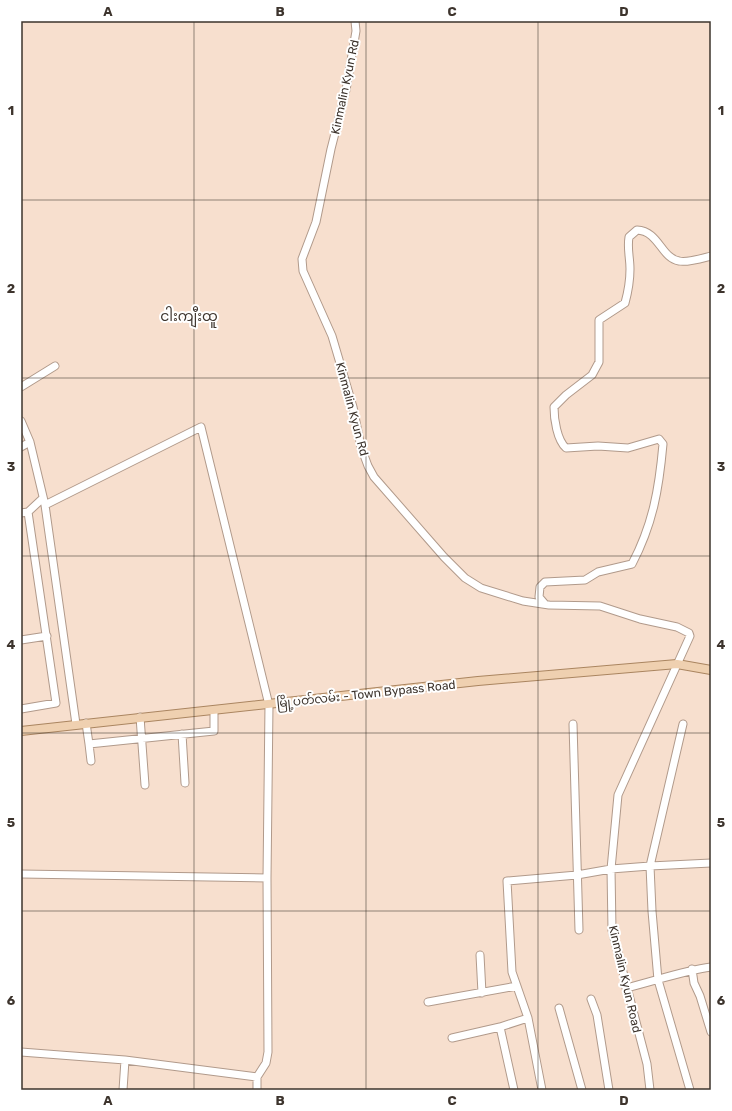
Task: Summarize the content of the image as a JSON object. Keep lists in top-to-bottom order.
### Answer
{
  "streets": {
    "main road": ["မြို့ပတ်လမ်း - Town Bypass Road"],
    "street": ["Kinmalin Kyun Rd", "Kinmalin Kyun Road"]
  },
  "crossings": [
    ["Kinmalin Kyun Rd", "မြို့ပတ်လမ်း - Town Bypass Road"],
    ["Kinmalin Kyun Rd", "Kinmalin Kyun Road"],
    ["မြို့ပတ်လမ်း - Town Bypass Road", "Kinmalin Kyun Road"]
  ],
  "districts": ["ငါးကျီးထူ"],
  "grid": {
    "columns": [
      "A",
      "B",
      "C",
      "D"
    ],
    "rows": [
      "1",
      "2",
      "3",
      "4",
      "5",
      "6"
    ]
  }
}
